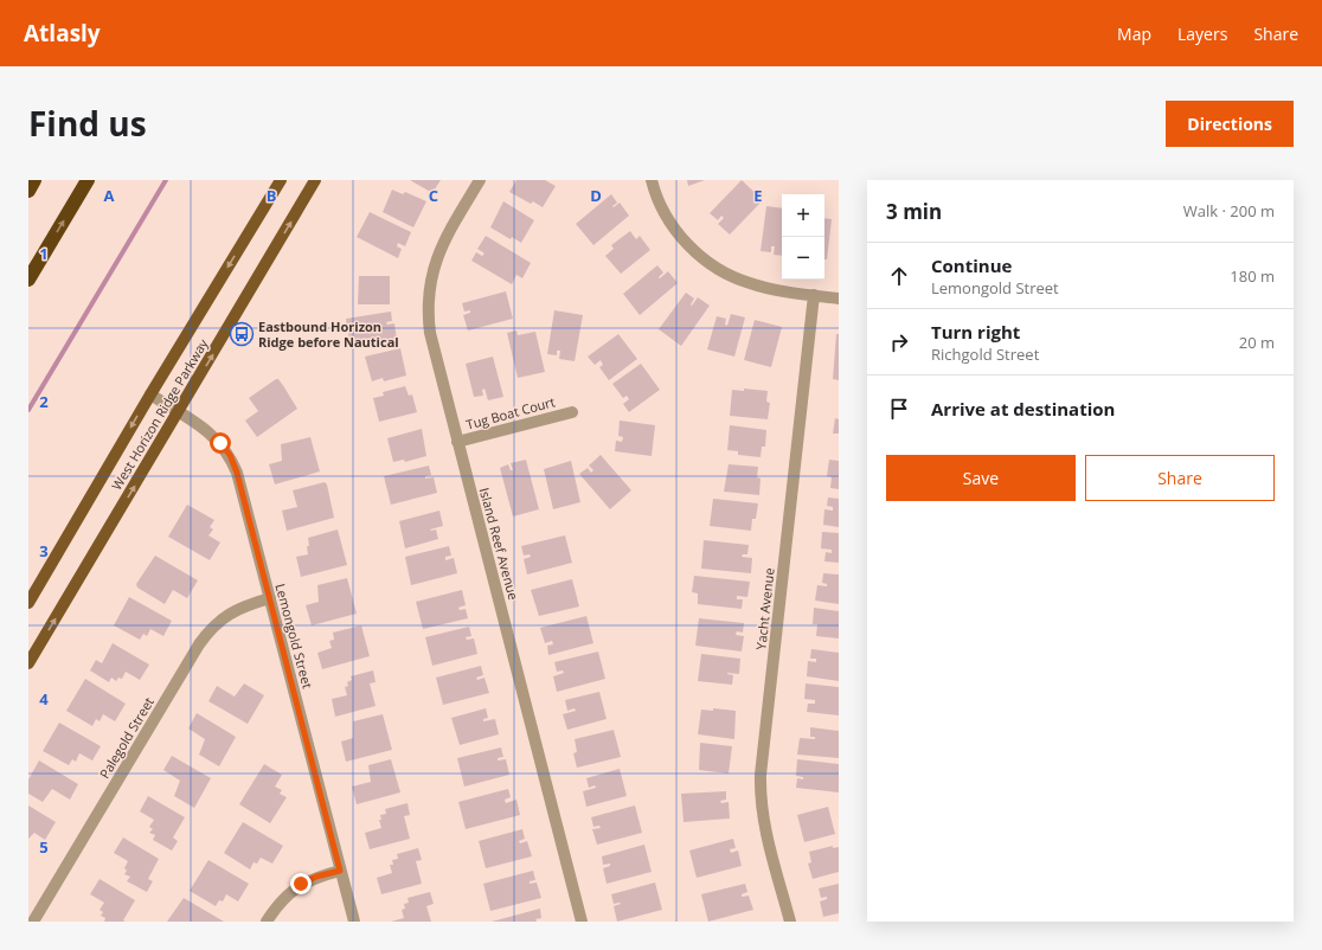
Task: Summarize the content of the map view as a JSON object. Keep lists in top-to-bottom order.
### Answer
{
  "streets": {
    "main road": ["West Horizon Ridge Parkway"],
    "street": [
      "Tug Boat Court",
      "Island Reef Avenue",
      "Yacht Avenue",
      "Lemongold Street",
      "Palegold Street"
    ]
  },
  "crossings": [
    ["Tug Boat Court", "Island Reef Avenue"],
    ["West Horizon Ridge Parkway", "Lemongold Street"],
    ["Lemongold Street", "Palegold Street"]
  ],
  "places": {
    "bus stop": ["Eastbound Horizon Ridge before Nautical"]
  },
  "page": {
    "header": "Atlasly",
    "nav": ["Map", "Layers", "Share"],
    "title": "Find us",
    "buttons": [
      "Directions",
      ["Save", "Share"]
    ],
    "heading": ["3 min", "Walk · 200 m"],
    "map_buttons": ["+", "−"],
    "list": [
      ["Continue", "Lemongold Street", "180 m"],
      ["Turn right", "Richgold Street", "20 m"],
      "Arrive at destination"
    ]
  },
  "grid": {
    "columns": [
      "A",
      "B",
      "C",
      "D",
      "E"
    ],
    "rows": [
      "1",
      "2",
      "3",
      "4",
      "5"
    ]
  }
}
